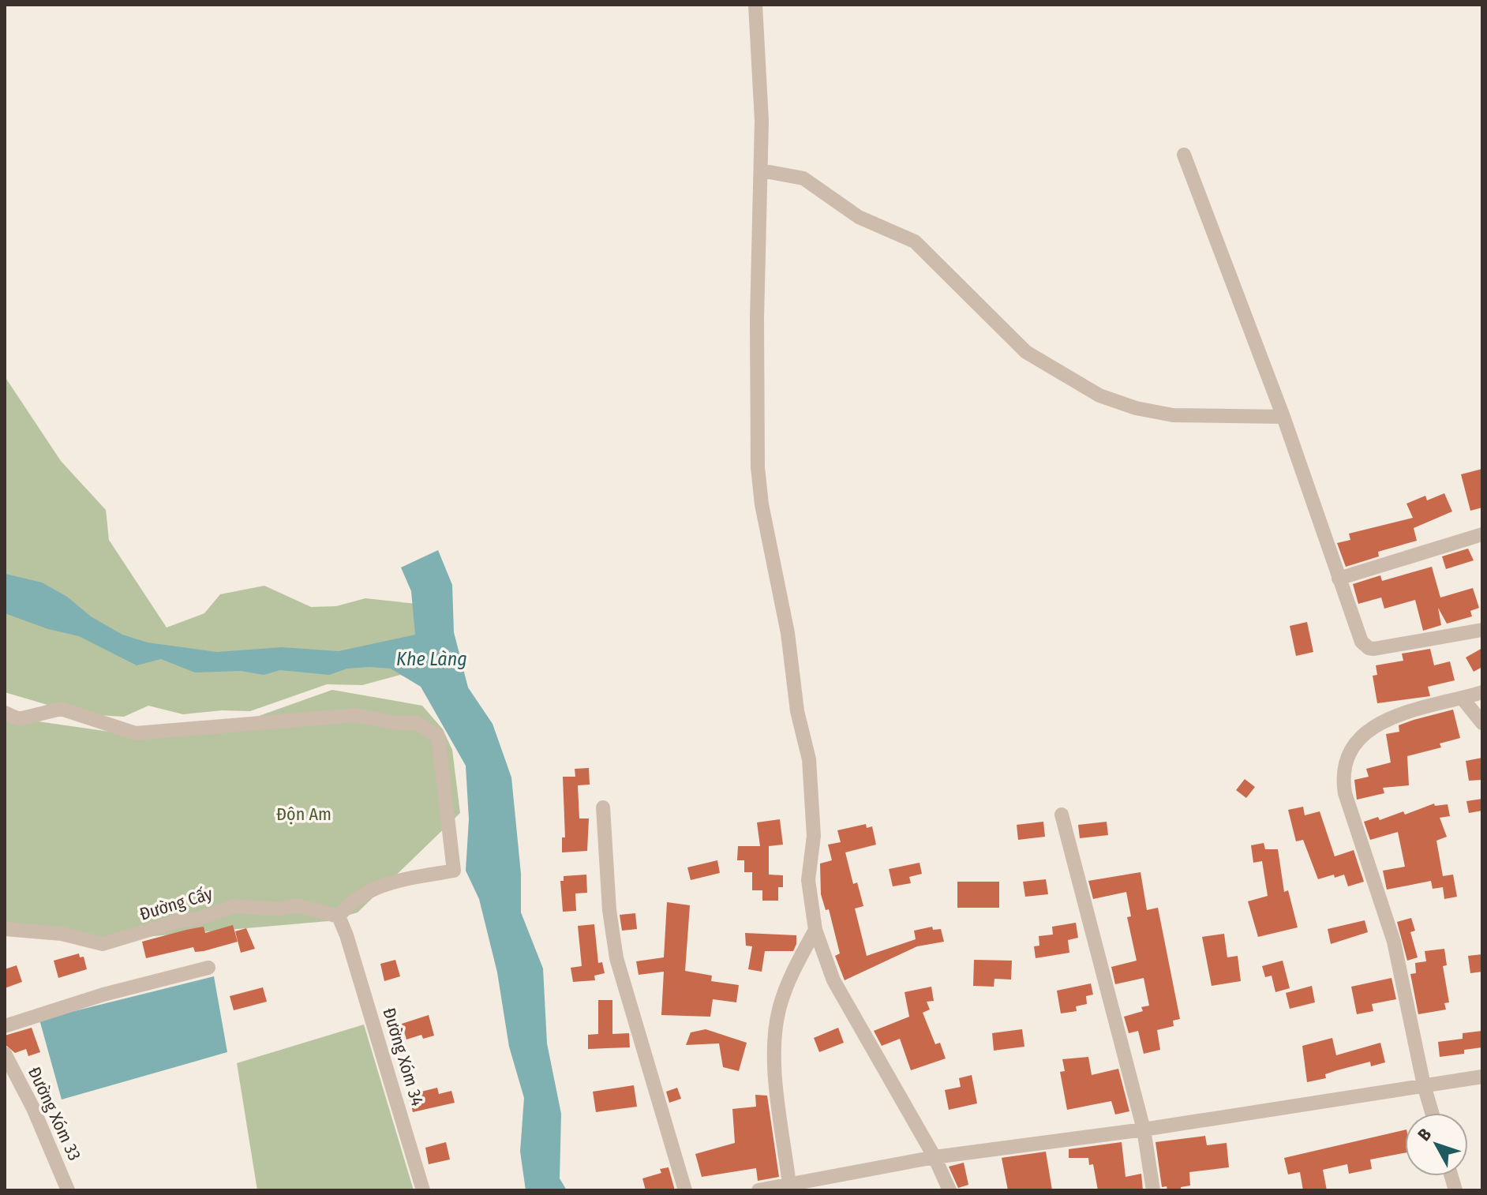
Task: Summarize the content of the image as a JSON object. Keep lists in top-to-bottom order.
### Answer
{
  "streets": {
    "street": ["Đường Cấy", "Đường Xóm 34", "Đường Xóm 33"]
  },
  "crossings": [
    ["Đường Cấy", "Đường Xóm 34"]
  ],
  "water": ["Khe Làng"],
  "parks": ["Độn Am"],
  "north": "top left"
}
